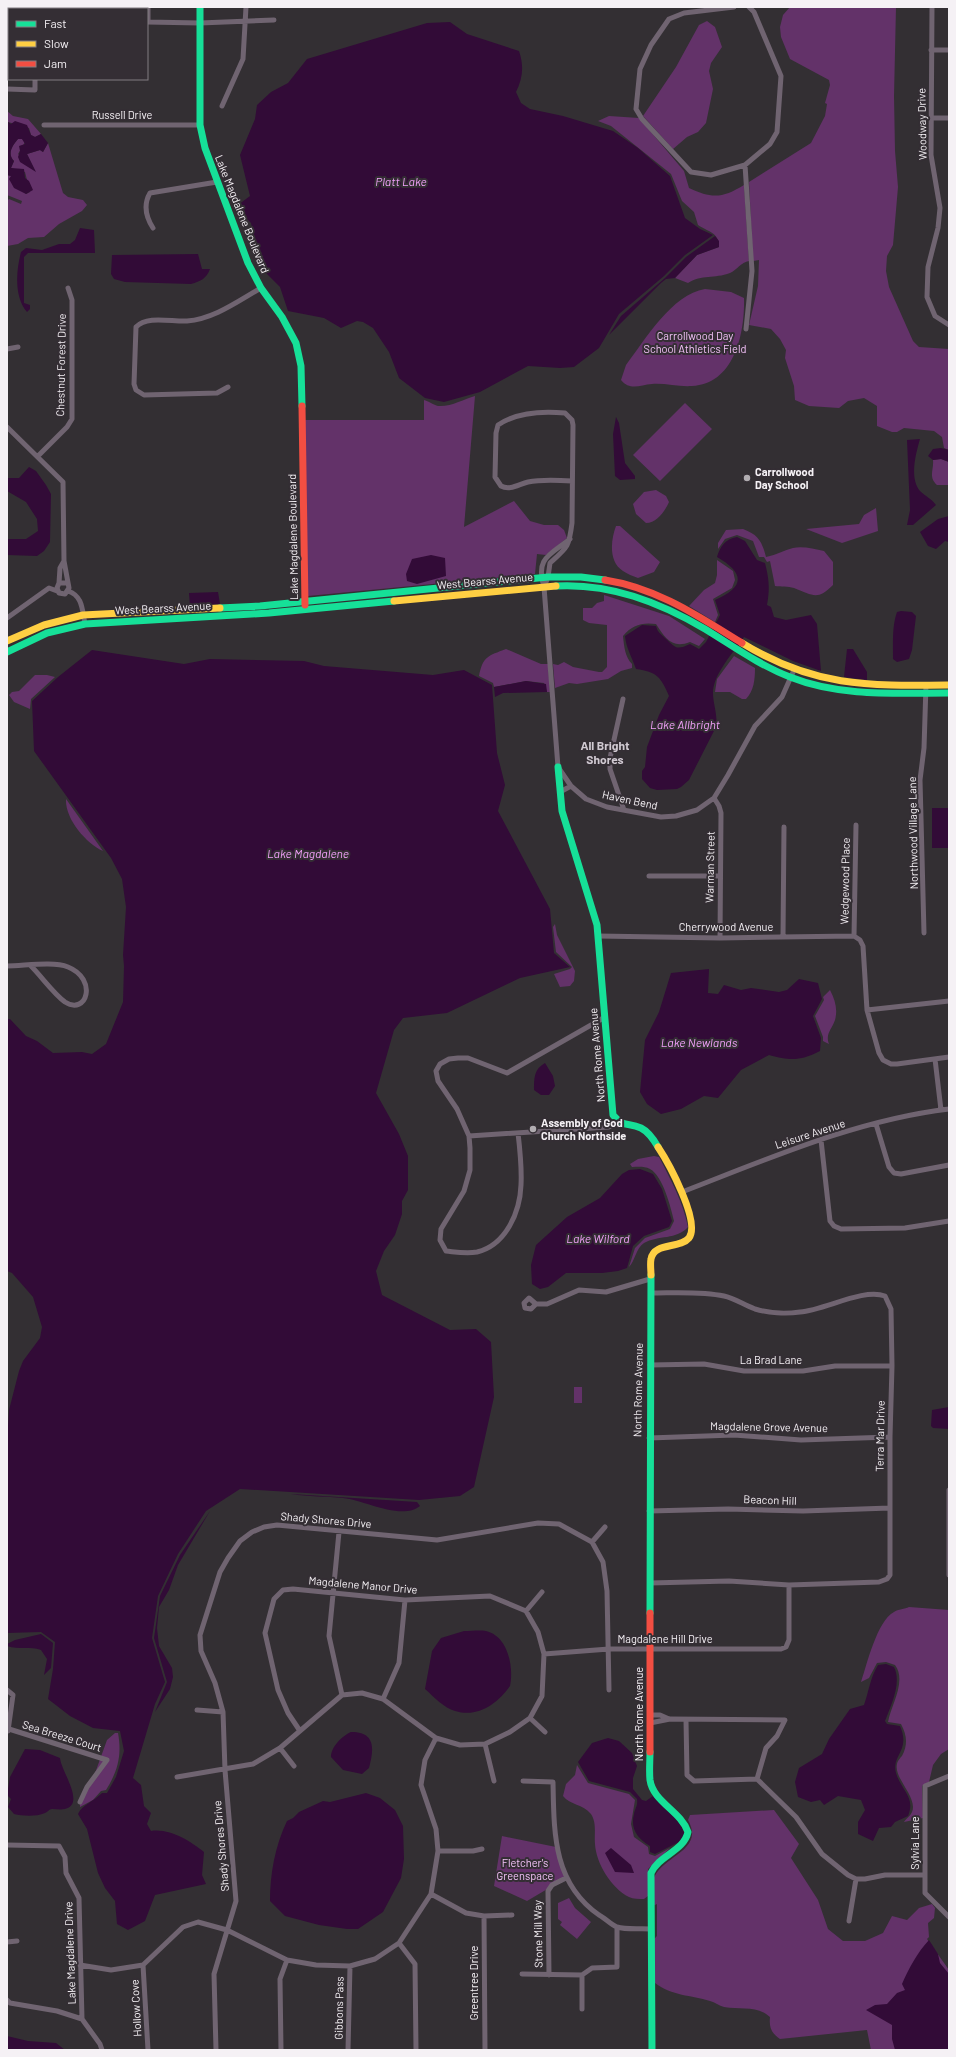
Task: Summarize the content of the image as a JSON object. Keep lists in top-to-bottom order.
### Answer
{
  "streets": {
    "street": [
      "Russell Drive",
      "Woodway Drive",
      "Lake Magdalene Boulevard",
      "Chestnut Forest Drive",
      "West Bearss Avenue",
      "Haven Bend",
      "Northwood Village Lane",
      "Warman Street",
      "Wedgewood Place",
      "Cherrywood Avenue",
      "North Rome Avenue",
      "Leisure Avenue",
      "La Brad Lane",
      "Magdalene Grove Avenue",
      "Terra Mar Drive",
      "Beacon Hill",
      "Shady Shores Drive",
      "Magdalene Manor Drive",
      "Magdalene Hill Drive",
      "Sea Breeze Court",
      "Sylvia Lane",
      "Stone Mill Way",
      "Lake Magdalene Drive",
      "Greentree Drive",
      "Hollow Cove",
      "Gibbons Pass"
    ]
  },
  "crossings": [
    ["Russell Drive", "Lake Magdalene Boulevard"],
    ["Lake Magdalene Boulevard", "West Bearss Avenue"],
    ["West Bearss Avenue", "Haven Bend"],
    ["West Bearss Avenue", "Northwood Village Lane"],
    ["Haven Bend", "Warman Street"],
    ["Haven Bend", "North Rome Avenue"],
    ["Warman Street", "Cherrywood Avenue"],
    ["Wedgewood Place", "Cherrywood Avenue"],
    ["Cherrywood Avenue", "North Rome Avenue"],
    ["North Rome Avenue", "Leisure Avenue"],
    ["North Rome Avenue", "La Brad Lane"],
    ["North Rome Avenue", "Magdalene Grove Avenue"],
    ["North Rome Avenue", "Terra Mar Drive"],
    ["North Rome Avenue", "Beacon Hill"],
    ["North Rome Avenue", "Magdalene Hill Drive"],
    ["La Brad Lane", "Terra Mar Drive"],
    ["Magdalene Grove Avenue", "Terra Mar Drive"],
    ["Terra Mar Drive", "Beacon Hill"],
    ["Terra Mar Drive", "Magdalene Hill Drive"]
  ],
  "districts": ["All Bright Shores"],
  "water": [
    "Platt Lake",
    "Lake Allbright",
    "Lake Magdalene",
    "Lake Newlands",
    "Lake Wilford"
  ],
  "parks": ["Carrollwood Day School Athletics Field", "Fletcher's Greenspace"],
  "places": ["Carrollwood Day School", "Assembly of God Church Northside"],
  "legend": ["Fast", "Slow", "Jam"]
}
